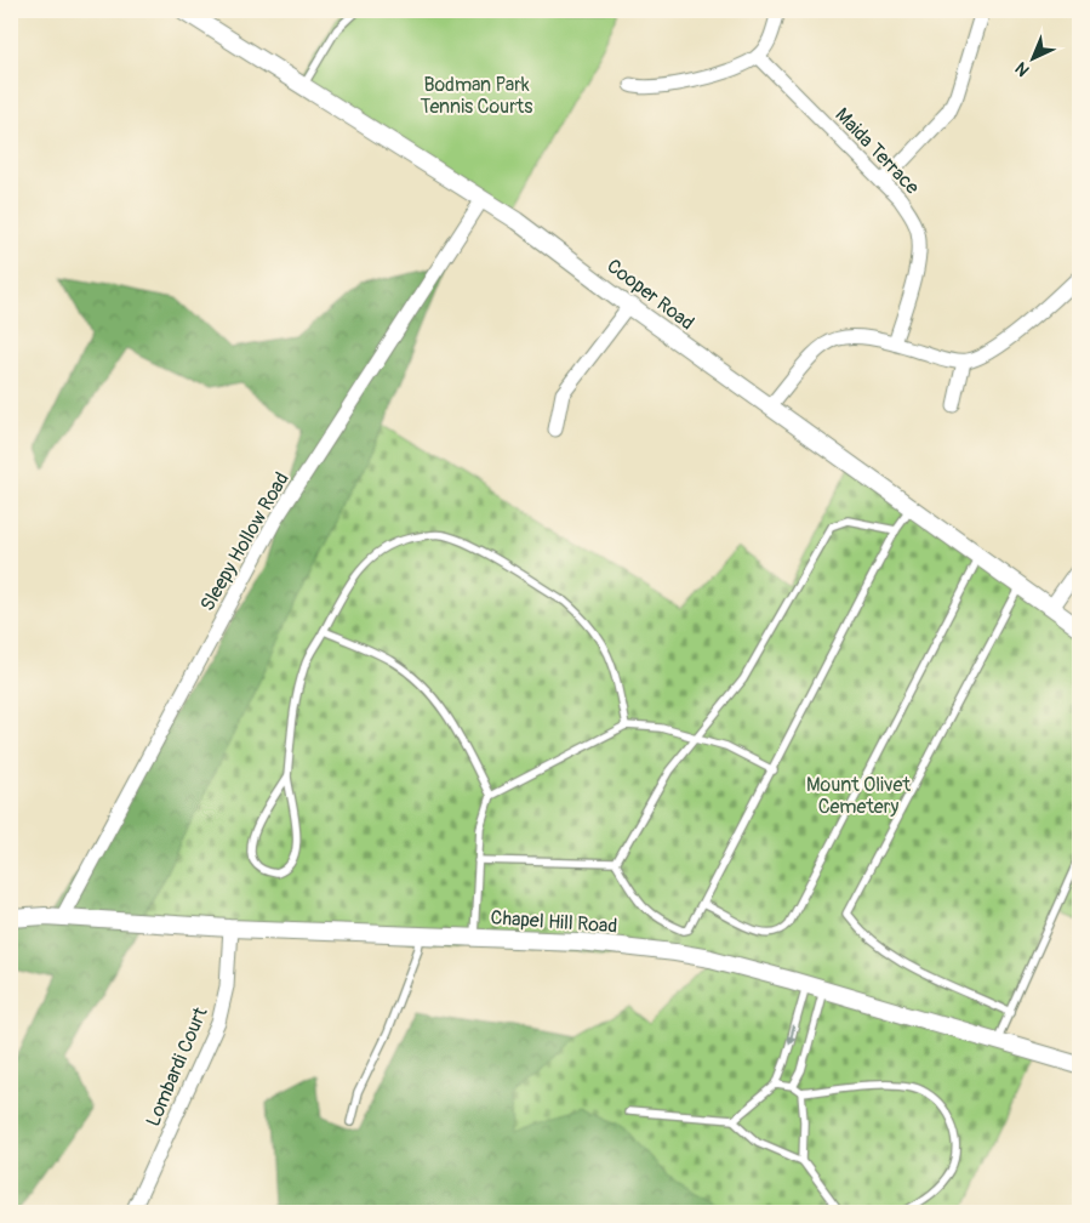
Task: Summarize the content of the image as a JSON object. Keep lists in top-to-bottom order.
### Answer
{
  "streets": {
    "street": [
      "Maida Terrace",
      "Cooper Road",
      "Sleepy Hollow Road",
      "Chapel Hill Road",
      "Lombardi Court"
    ]
  },
  "crossings": [
    ["Cooper Road", "Sleepy Hollow Road"],
    ["Sleepy Hollow Road", "Chapel Hill Road"],
    ["Chapel Hill Road", "Lombardi Court"]
  ],
  "parks": ["Bodman Park Tennis Courts", "Mount Olivet Cemetery"],
  "north": "bottom left"
}
